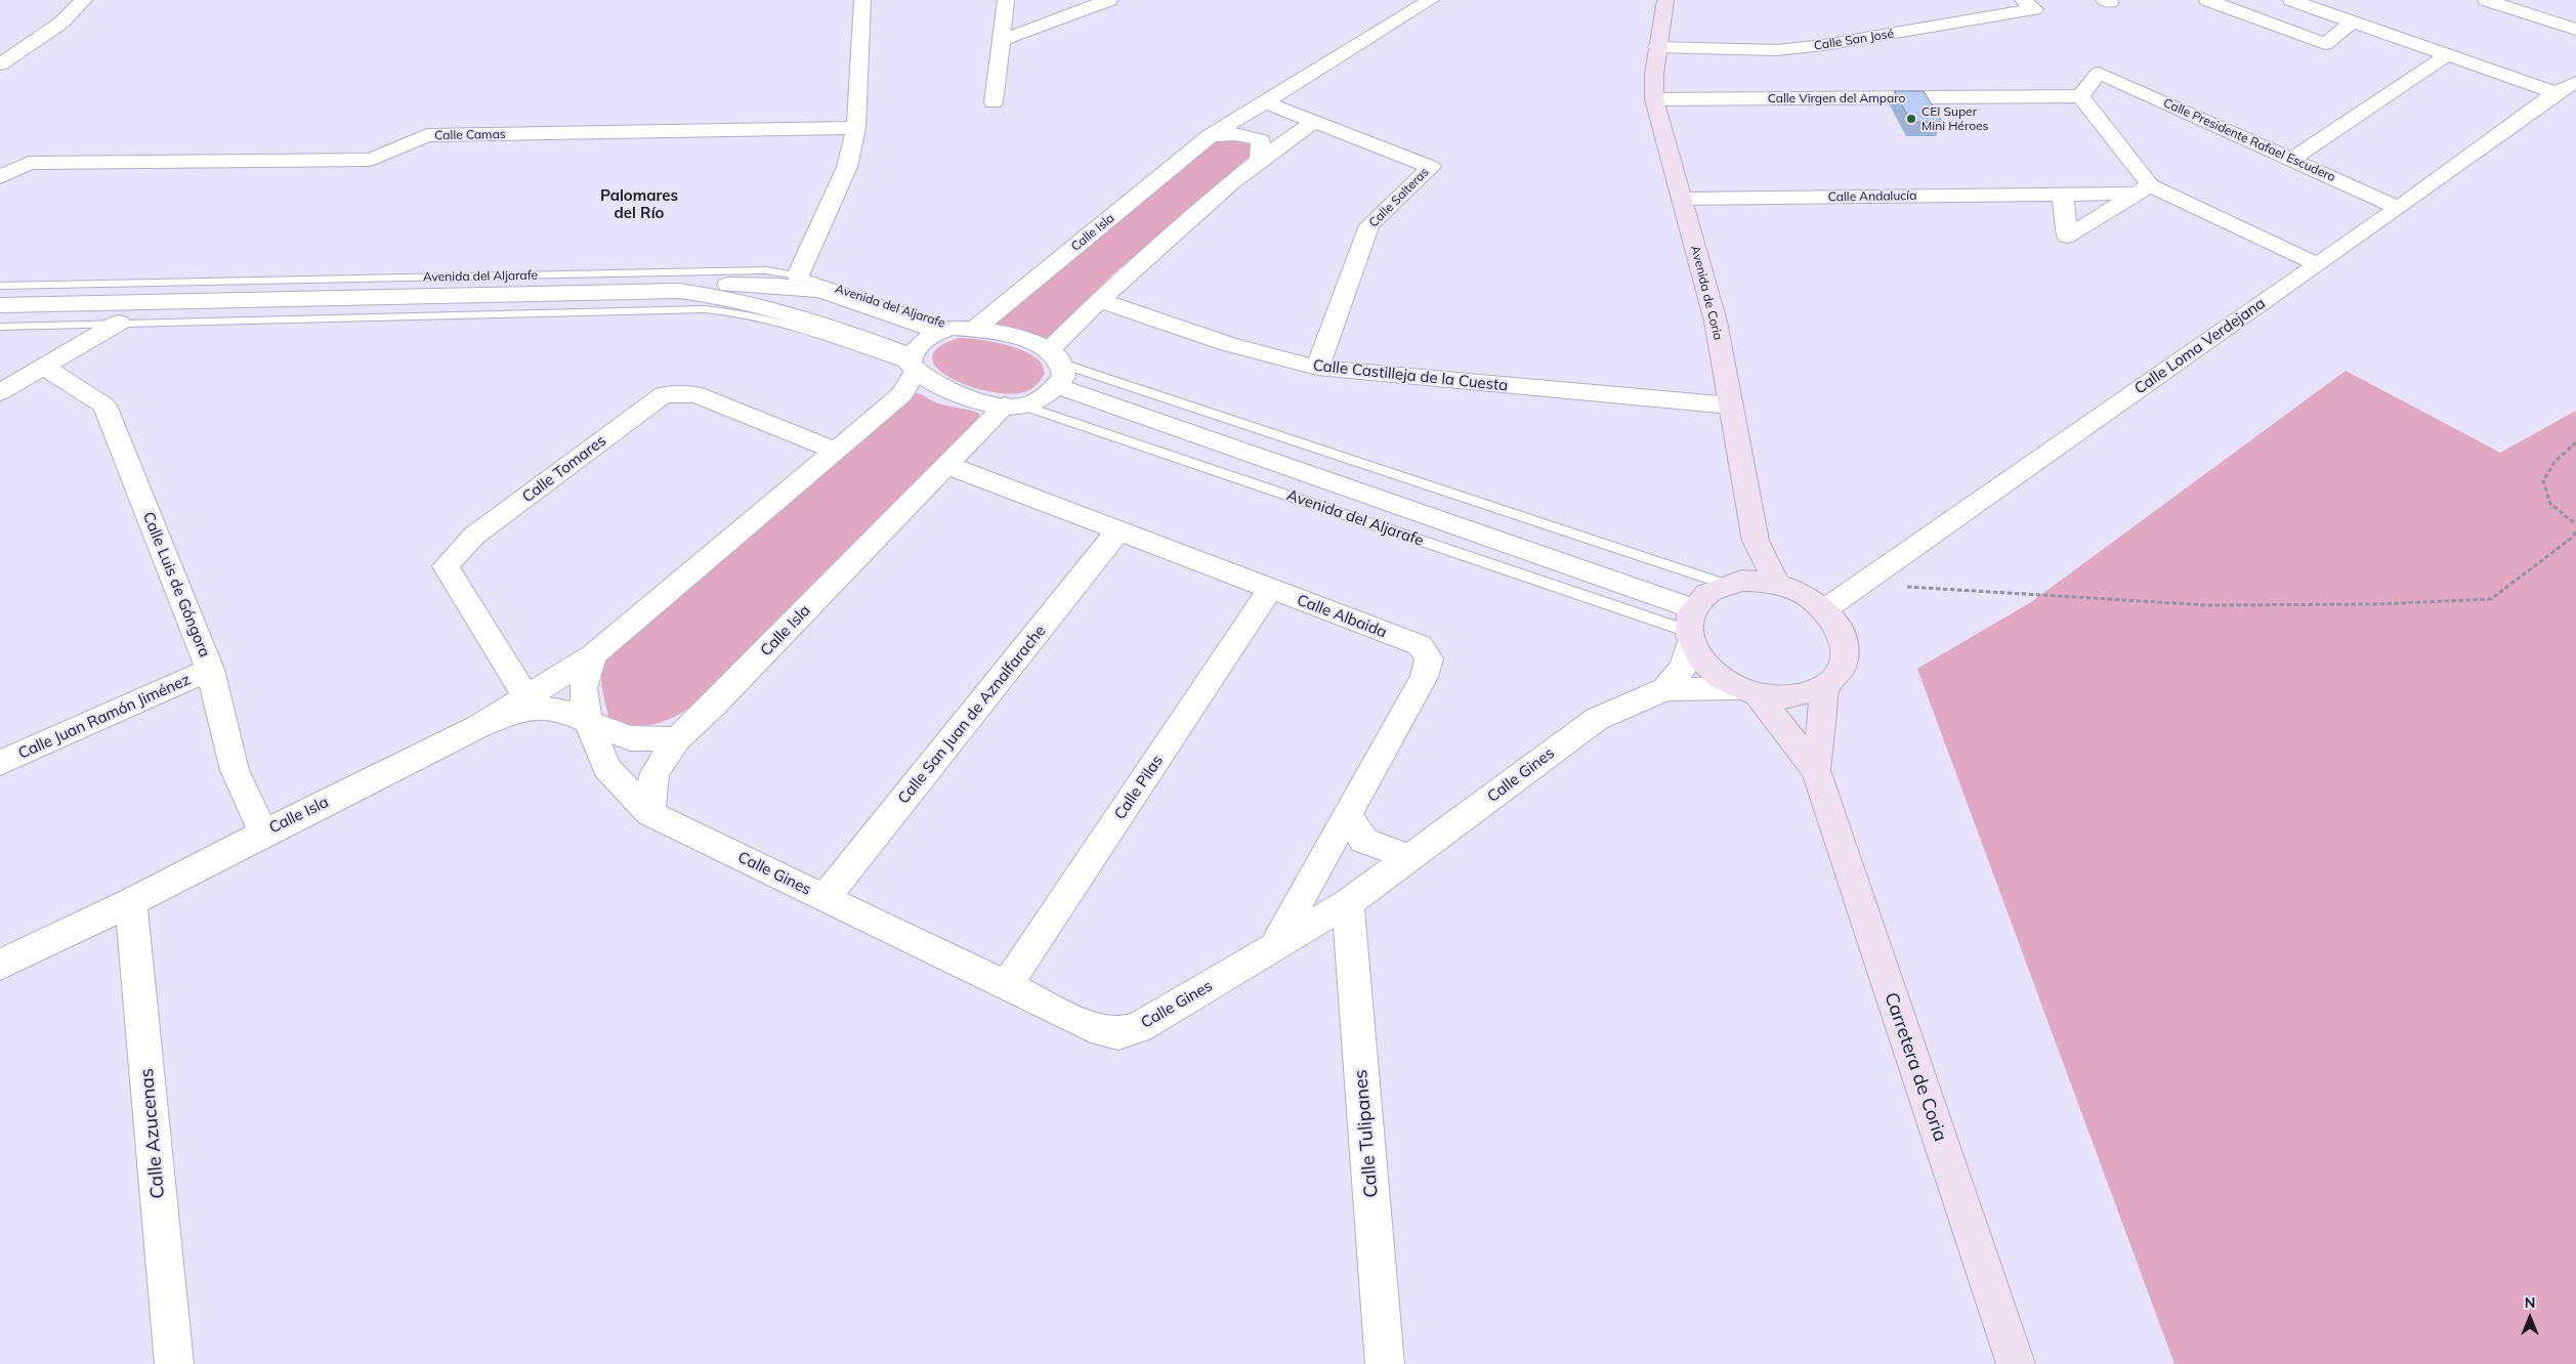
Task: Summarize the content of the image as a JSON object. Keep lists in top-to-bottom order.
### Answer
{
  "streets": {
    "main road": ["Avenida de Coria", "Carretera de Coria"],
    "street": [
      "Calle San José",
      "Calle Virgen del Amparo",
      "Calle Camas",
      "Calle Presidente Rafael Escudero",
      "Calle Andalucía",
      "Calle Salteras",
      "Calle Isla",
      "Avenida del Aljarafe",
      "Calle Loma Verdejana",
      "Calle Castilleja de la Cuesta",
      "Calle Tomares",
      "Calle Luis de Góngora",
      "Calle Albaida",
      "Calle San Juan de Aznalfarache",
      "Calle Juan Ramón Jiménez",
      "Calle Gines",
      "Calle Pilas",
      "Calle Azucenas",
      "Calle Tulipanes"
    ]
  },
  "crossings": [
    ["Calle San José", "Avenida de Coria"],
    ["Calle Virgen del Amparo", "Calle Presidente Rafael Escudero"],
    ["Calle Virgen del Amparo", "Avenida de Coria"],
    ["Calle Presidente Rafael Escudero", "Calle Loma Verdejana"],
    ["Calle Andalucía", "Avenida de Coria"],
    ["Calle Salteras", "Calle Isla"],
    ["Calle Salteras", "Calle Castilleja de la Cuesta"],
    ["Calle Isla", "Avenida del Aljarafe"],
    ["Calle Isla", "Calle Tomares"],
    ["Calle Isla", "Calle Luis de Góngora"],
    ["Calle Isla", "Calle Albaida"],
    ["Calle Isla", "Calle Gines"],
    ["Calle Isla", "Calle Azucenas"],
    ["Avenida del Aljarafe", "Avenida de Coria"],
    ["Avenida del Aljarafe", "Calle Loma Verdejana"],
    ["Avenida del Aljarafe", "Carretera de Coria"],
    ["Avenida de Coria", "Calle Loma Verdejana"],
    ["Avenida de Coria", "Calle Castilleja de la Cuesta"],
    ["Avenida de Coria", "Carretera de Coria"],
    ["Calle Loma Verdejana", "Carretera de Coria"],
    ["Calle Luis de Góngora", "Calle Juan Ramón Jiménez"],
    ["Calle Albaida", "Calle San Juan de Aznalfarache"],
    ["Calle Albaida", "Calle Gines"],
    ["Calle Albaida", "Calle Pilas"],
    ["Calle San Juan de Aznalfarache", "Calle Gines"],
    ["Calle Gines", "Calle Pilas"],
    ["Calle Gines", "Calle Tulipanes"]
  ],
  "districts": ["Palomares del Río"],
  "places": ["CEI Super Mini Héroes"],
  "north": "top"
}
